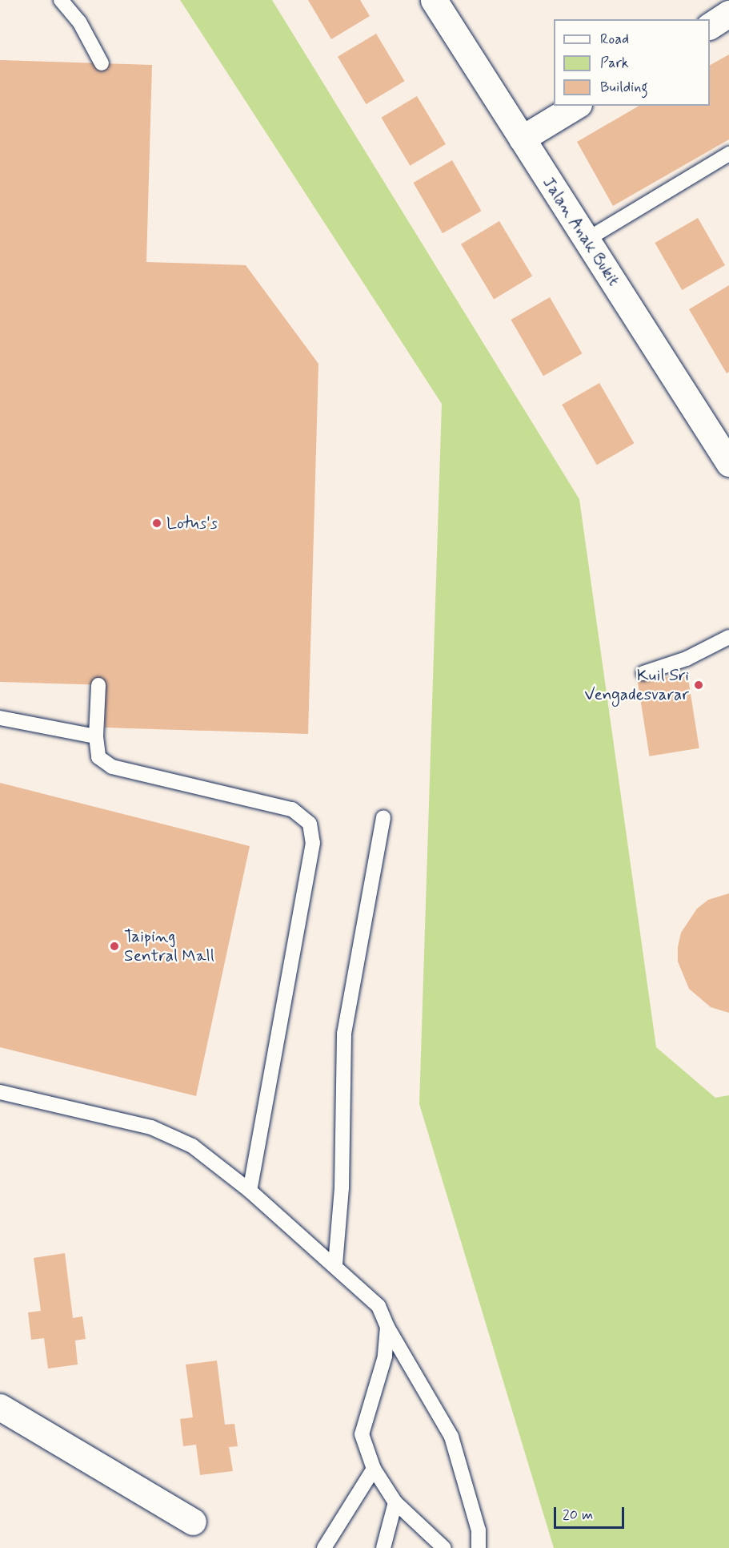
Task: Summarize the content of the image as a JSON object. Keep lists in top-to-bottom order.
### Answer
{
  "streets": {
    "street": ["Jalan Anak Bukit"]
  },
  "places": ["Lotus's", "Kuil Sri Vengadesvarar", "Taiping Sentral Mall"],
  "legend": ["Road", "Park", "Building"],
  "scale_bar": "20 m"
}
